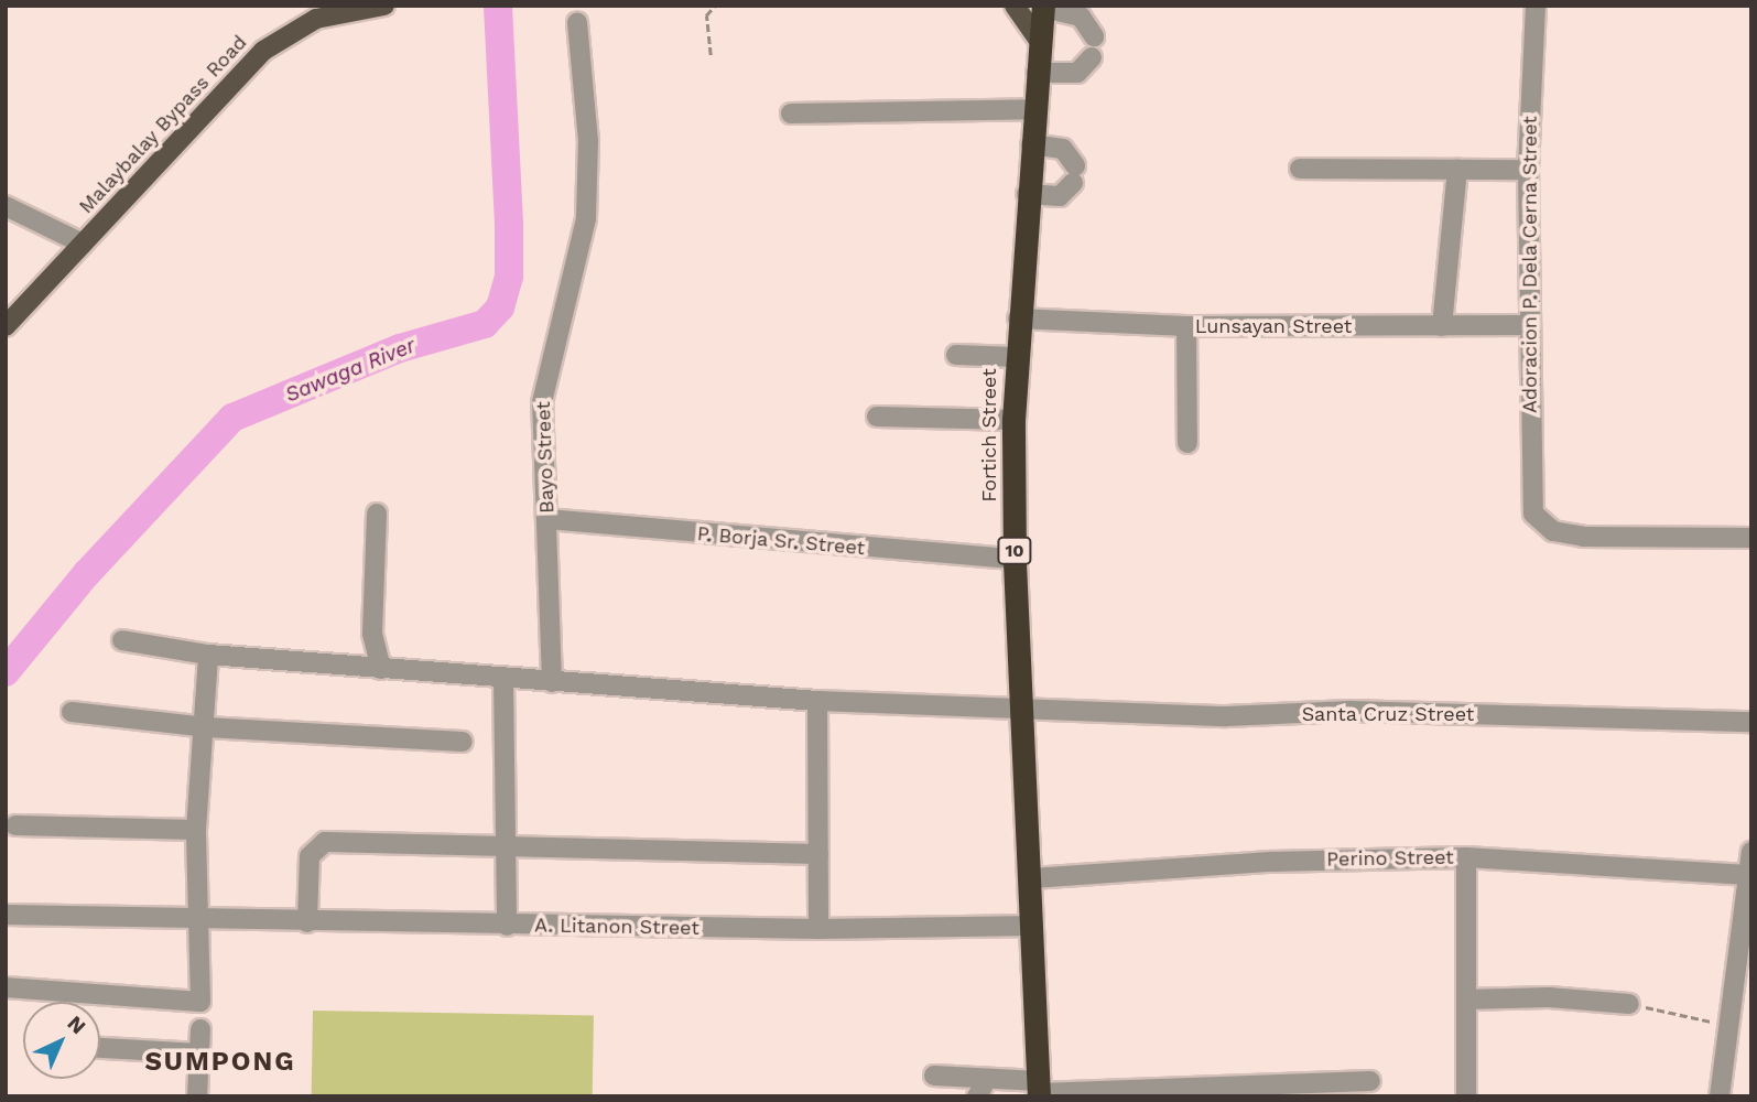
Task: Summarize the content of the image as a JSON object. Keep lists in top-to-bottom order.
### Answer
{
  "streets": {
    "highway": ["Fortich Street", "10"],
    "main road": ["Malaybalay Bypass Road"],
    "street": [
      "Adoracion P. Dela Cerna Street",
      "Lunsayan Street",
      "Bayo Street",
      "P. Borja Sr. Street",
      "Santa Cruz Street",
      "Perino Street",
      "A. Litanon Street"
    ]
  },
  "crossings": [
    ["Adoracion P. Dela Cerna Street", "Lunsayan Street"],
    ["Lunsayan Street", "Fortich Street"],
    ["Fortich Street", "P. Borja Sr. Street"],
    ["Fortich Street", "Santa Cruz Street"],
    ["Fortich Street", "Perino Street"],
    ["Fortich Street", "A. Litanon Street"],
    ["Bayo Street", "P. Borja Sr. Street"],
    ["Bayo Street", "Santa Cruz Street"]
  ],
  "districts": ["SUMPONG"],
  "water": ["Sawaga River"],
  "north": "top right"
}
